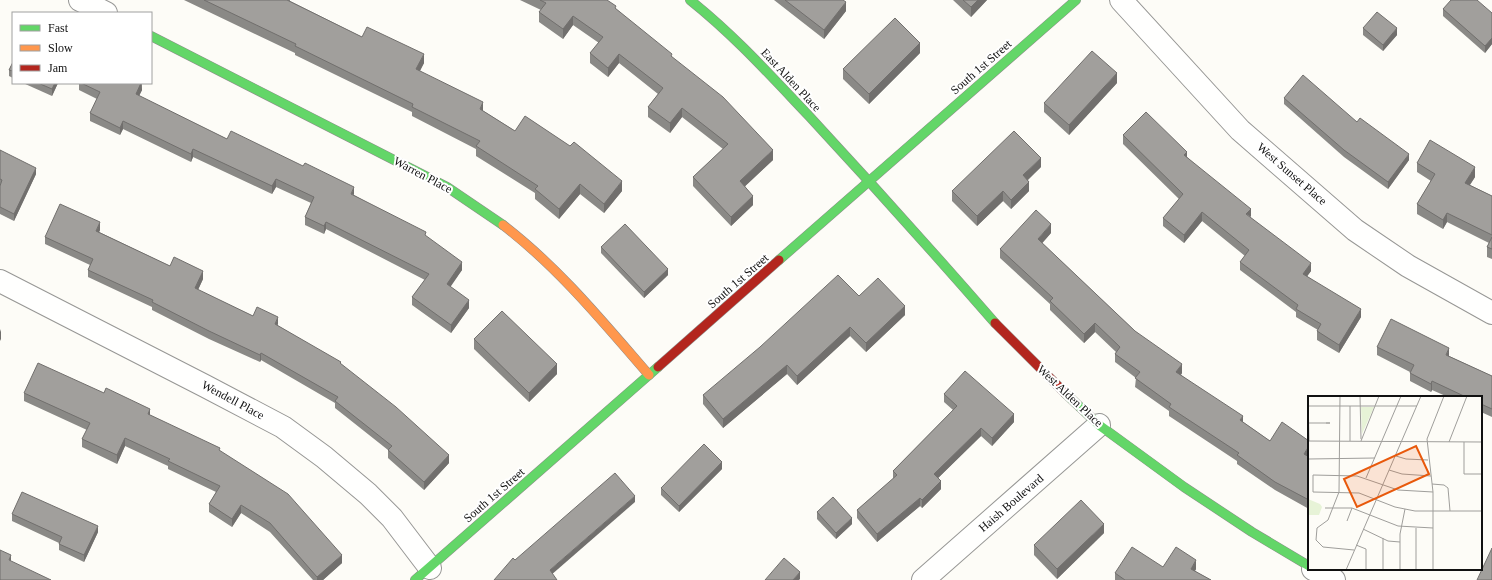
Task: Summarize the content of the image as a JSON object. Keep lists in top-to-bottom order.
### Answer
{
  "streets": {
    "street": [
      "South 1st Street",
      "East Alden Place",
      "West Sunset Place",
      "Warren Place",
      "West Alden Place",
      "Wendell Place",
      "Haish Boulevard"
    ]
  },
  "crossings": [
    ["South 1st Street", "East Alden Place"],
    ["South 1st Street", "Warren Place"],
    ["South 1st Street", "West Alden Place"],
    ["South 1st Street", "Wendell Place"],
    ["East Alden Place", "West Alden Place"],
    ["West Alden Place", "Haish Boulevard"]
  ],
  "legend": ["Fast", "Slow", "Jam"]
}
